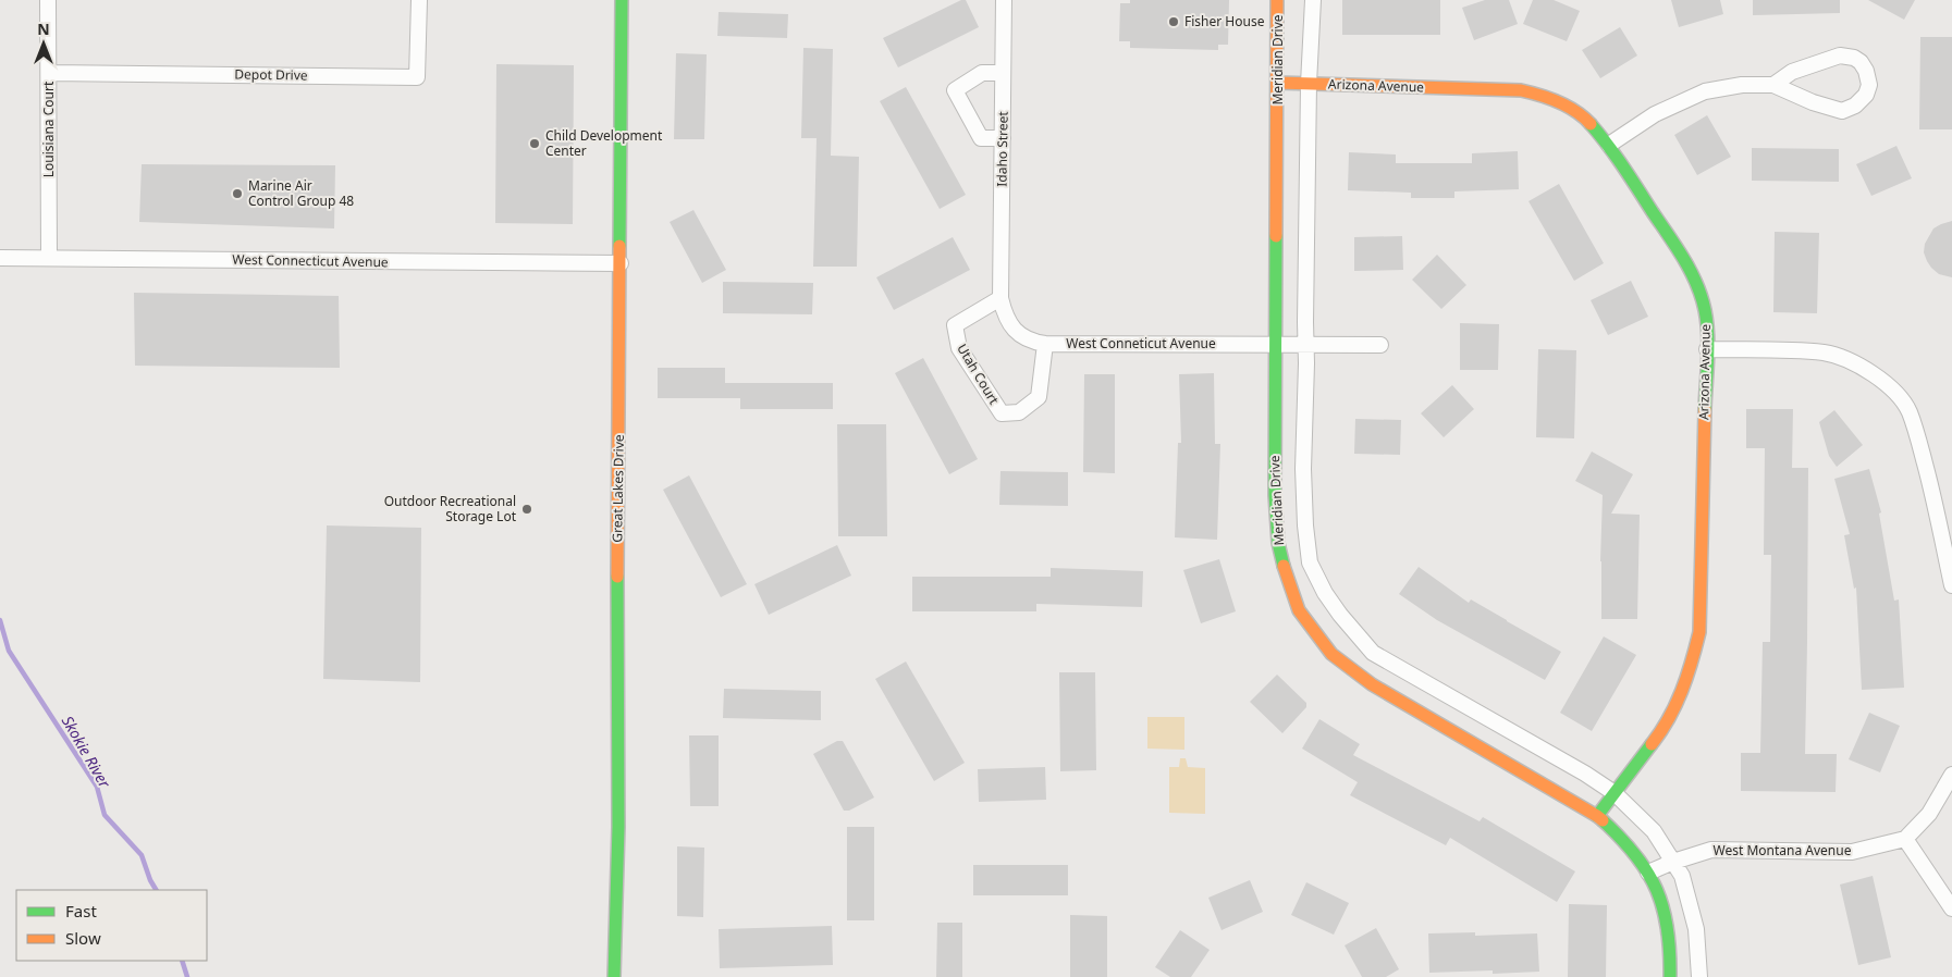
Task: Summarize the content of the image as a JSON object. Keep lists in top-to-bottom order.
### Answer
{
  "streets": {
    "street": [
      "Meridian Drive",
      "Depot Drive",
      "Arizona Avenue",
      "Louisiana Court",
      "Idaho Street",
      "West Connecticut Avenue",
      "West Conneticut Avenue",
      "Utah Court",
      "Great Lakes Drive",
      "West Montana Avenue"
    ]
  },
  "crossings": [
    ["Meridian Drive", "Arizona Avenue"],
    ["Meridian Drive", "West Conneticut Avenue"],
    ["Meridian Drive", "West Montana Avenue"],
    ["Depot Drive", "Louisiana Court"],
    ["Louisiana Court", "West Connecticut Avenue"],
    ["Idaho Street", "West Conneticut Avenue"],
    ["Idaho Street", "Utah Court"],
    ["West Connecticut Avenue", "Great Lakes Drive"],
    ["West Conneticut Avenue", "Utah Court"]
  ],
  "water": ["Skokie River"],
  "places": [
    "Fisher House",
    "Child Development Center",
    "Marine Air Control Group 48",
    "Outdoor Recreational Storage Lot"
  ],
  "legend": ["Fast", "Slow"],
  "north": "top"
}
